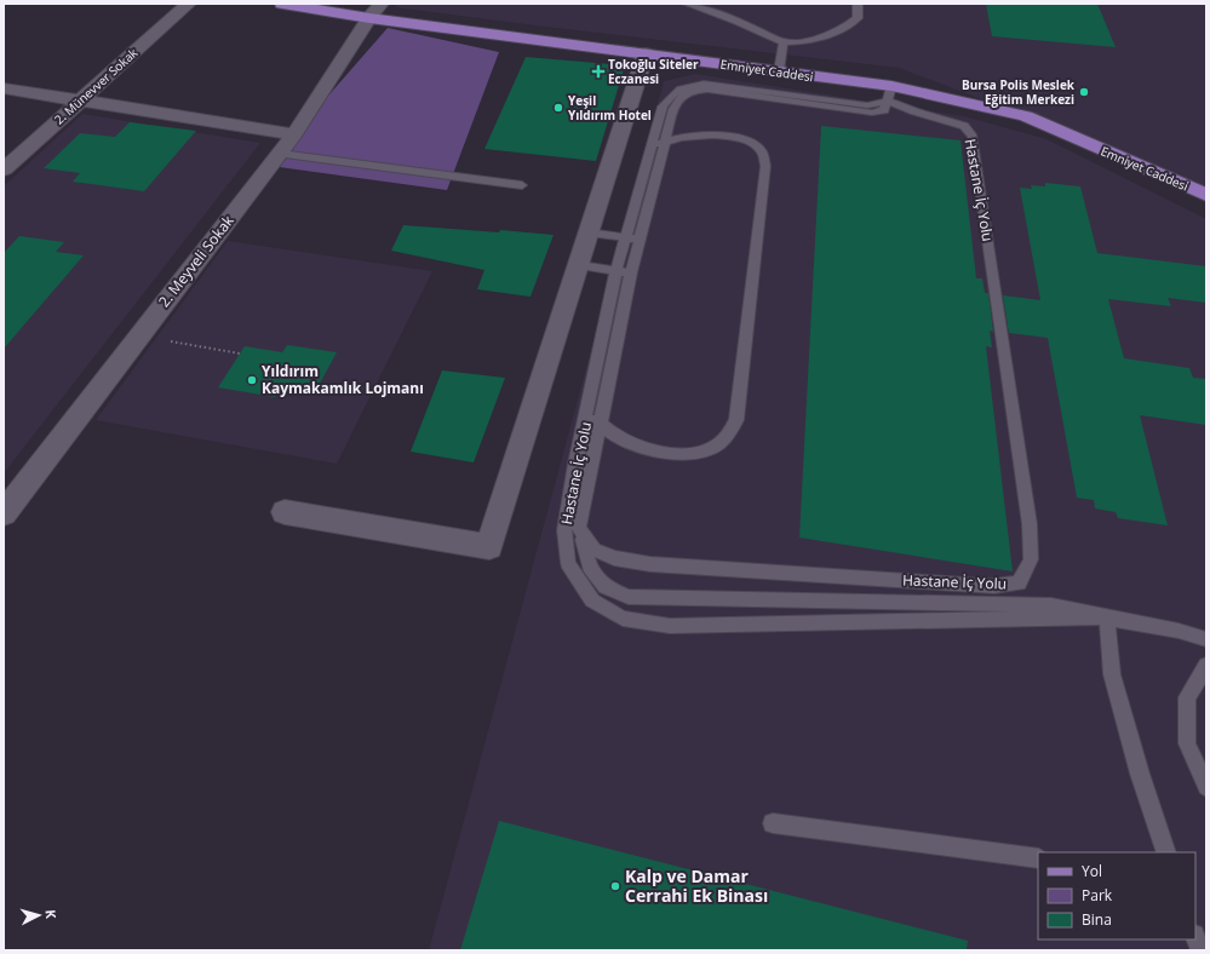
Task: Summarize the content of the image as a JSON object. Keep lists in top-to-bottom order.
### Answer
{
  "streets": {
    "main road": ["Emniyet Caddesi"],
    "street": ["2. Münevver Sokak", "2. Meyveli Sokak"],
    "lane": ["Hastane İç Yolu"]
  },
  "crossings": [
    ["Emniyet Caddesi", "Hastane İç Yolu"],
    ["Emniyet Caddesi", "2. Meyveli Sokak"]
  ],
  "places": {
    "health": ["Tokoğlu Siteler Eczanesi"],
    "other": [
      "Bursa Polis Meslek Eğitim Merkezi",
      "Yeşil Yıldırım Hotel",
      "Yıldırım Kaymakamlık Lojmanı",
      "Kalp ve Damar Cerrahi Ek Binası"
    ]
  },
  "legend": ["Yol", "Park", "Bina"],
  "north": "right"
}
